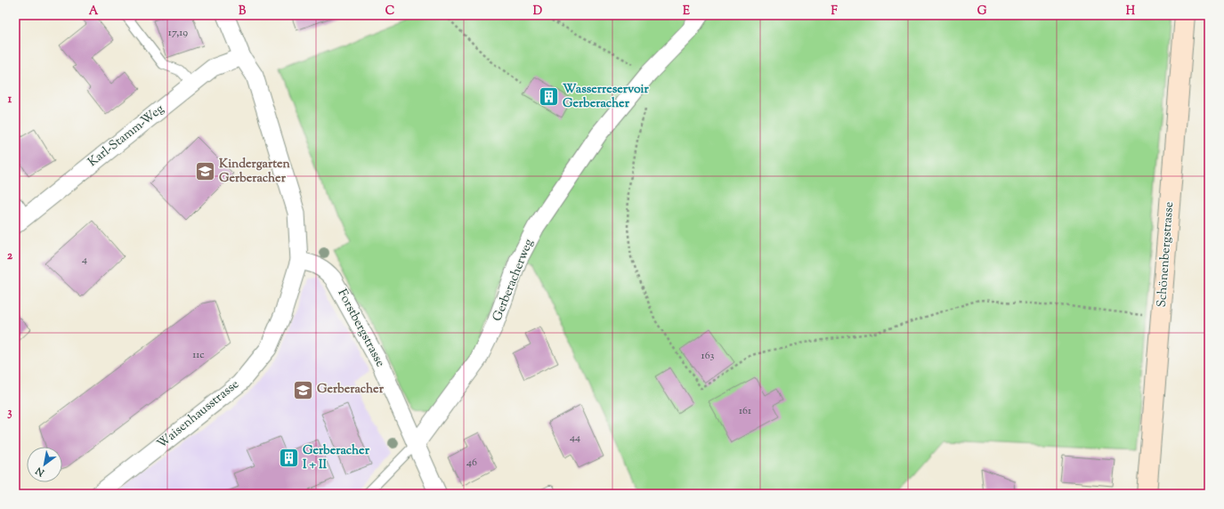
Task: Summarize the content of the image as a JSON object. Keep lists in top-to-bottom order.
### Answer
{
  "streets": {
    "street": [
      "Karl-Stamm-Weg",
      "Schönenbergstrasse",
      "Gerberacherweg",
      "Forstbergstrasse",
      "Waisenhausstrasse"
    ]
  },
  "crossings": [
    ["Karl-Stamm-Weg", "Waisenhausstrasse"],
    ["Gerberacherweg", "Forstbergstrasse"],
    ["Forstbergstrasse", "Waisenhausstrasse"]
  ],
  "places": {
    "building": ["Wasserreservoir Gerberacher", "Gerberacher I + II"],
    "school or university": ["Kindergarten Gerberacher", "Gerberacher"]
  },
  "house_numbers": [
    "17,19",
    "4",
    "11c",
    "163",
    "161",
    "44",
    "46"
  ],
  "north": "bottom left",
  "grid": {
    "columns": [
      "A",
      "B",
      "C",
      "D",
      "E",
      "F",
      "G",
      "H"
    ],
    "rows": ["1", "2", "3"]
  }
}
